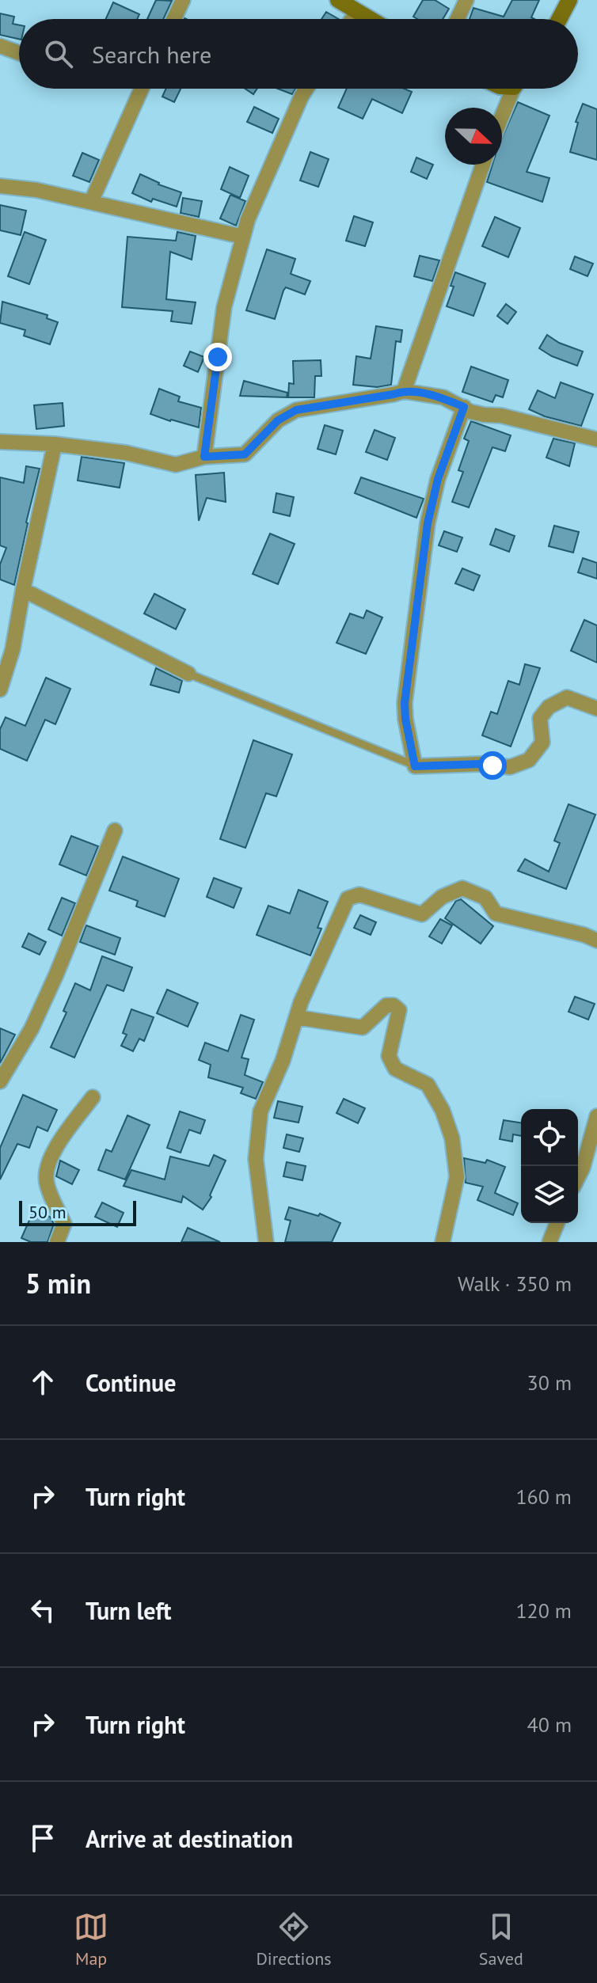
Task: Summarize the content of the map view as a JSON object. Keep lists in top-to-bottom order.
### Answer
{
  "scale_bar": "50 m",
  "north": "right",
  "page": {
    "search": "Search here",
    "scale": "50 m",
    "heading": ["5 min", "Walk · 350 m"],
    "list": [
      ["Continue", "30 m"],
      ["Turn right", "160 m"],
      ["Turn left", "120 m"],
      ["Turn right", "40 m"],
      "Arrive at destination"
    ],
    "nav": ["Map", "Directions", "Saved"]
  }
}
